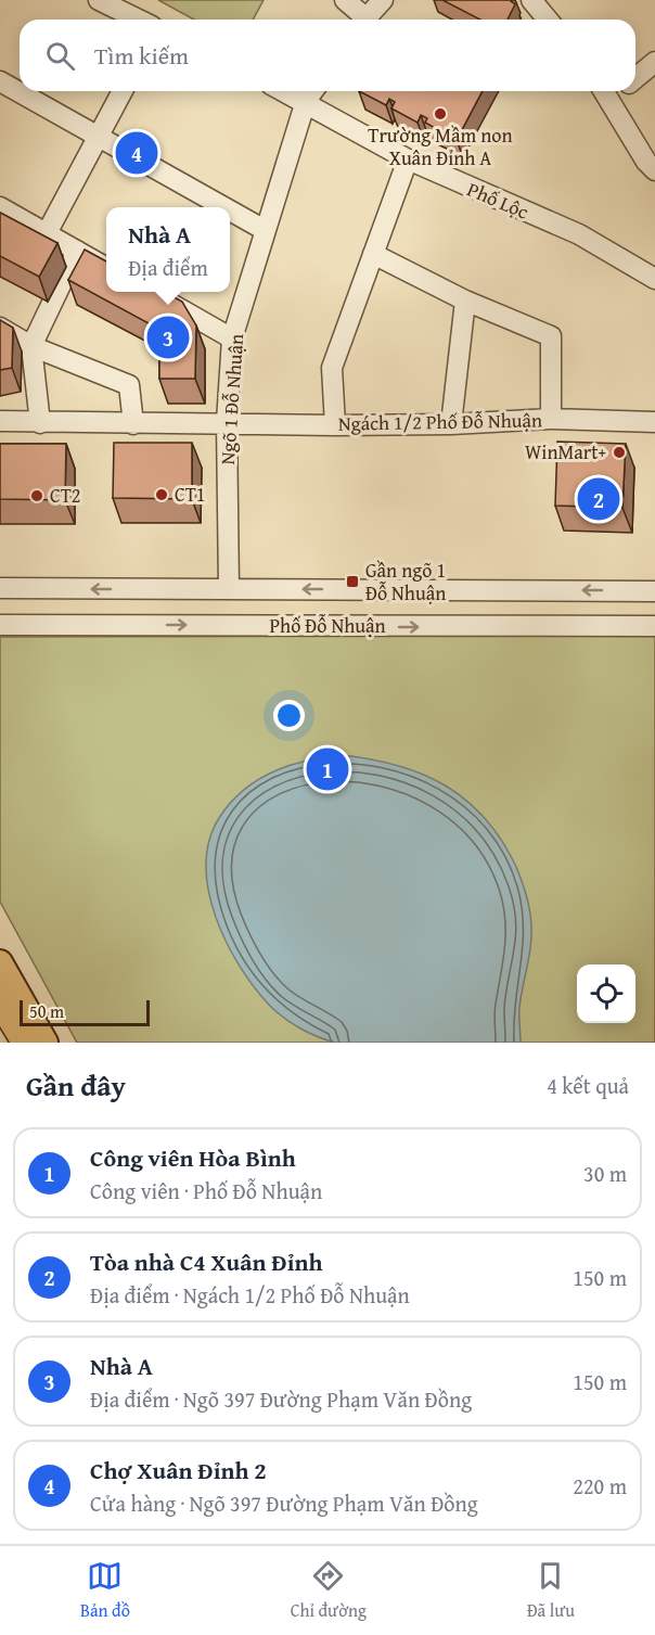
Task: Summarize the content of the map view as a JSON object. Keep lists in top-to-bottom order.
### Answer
{
  "streets": {
    "street": [
      "Phố Lộc",
      "Ngõ 1 Đỗ Nhuận",
      "Ngách 1/2 Phố Đỗ Nhuận",
      "Phố Đỗ Nhuận"
    ]
  },
  "crossings": [
    ["Phố Lộc", "Ngõ 1 Đỗ Nhuận"],
    ["Ngõ 1 Đỗ Nhuận", "Ngách 1/2 Phố Đỗ Nhuận"],
    ["Ngõ 1 Đỗ Nhuận", "Phố Đỗ Nhuận"]
  ],
  "places": {
    "other": [
      "Trường Mầm non Xuân Đỉnh A",
      "WinMart+",
      "CT1",
      "CT2"
    ],
    "transit": ["Gần ngõ 1 Đỗ Nhuận"]
  },
  "scale_bar": "50 m",
  "page": {
    "search": "Tìm kiếm",
    "pins": [
      "4",
      "3",
      "2",
      "1"
    ],
    "popup": ["Nhà A", "Địa điểm"],
    "scale": "50 m",
    "heading": ["Gần đây", "4 kết quả"],
    "list": [
      {
        "mark": "1",
        "name": "Công viên Hòa Bình",
        "note": "Công viên · Phố Đỗ Nhuận",
        "value": "30 m"
      },
      {
        "mark": "2",
        "name": "Tòa nhà C4 Xuân Đỉnh",
        "note": "Địa điểm · Ngách 1/2 Phố Đỗ Nhuận",
        "value": "150 m"
      },
      {
        "mark": "3",
        "name": "Nhà A",
        "note": "Địa điểm · Ngõ 397 Đường Phạm Văn Đồng",
        "value": "150 m"
      },
      {
        "mark": "4",
        "name": "Chợ Xuân Đỉnh 2",
        "note": "Cửa hàng · Ngõ 397 Đường Phạm Văn Đồng",
        "value": "220 m"
      }
    ],
    "nav": ["Bản đồ", "Chỉ đường", "Đã lưu"]
  }
}
